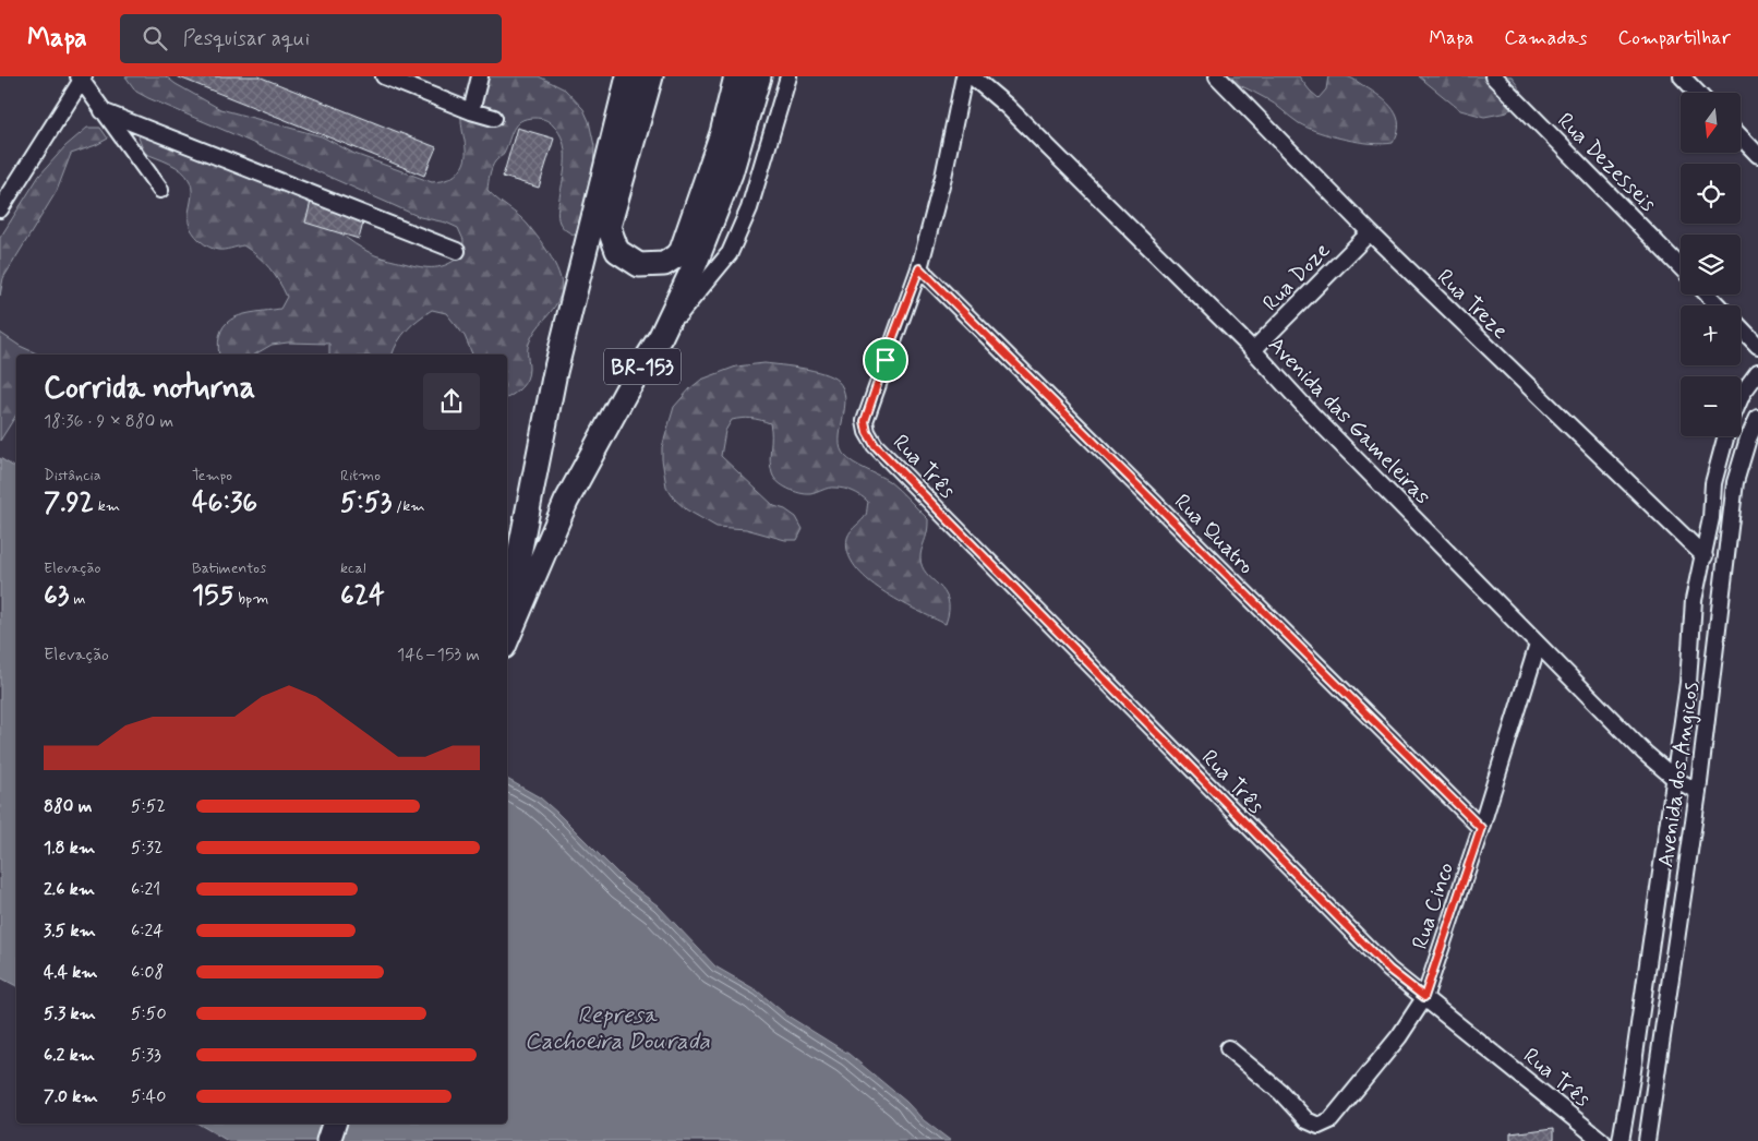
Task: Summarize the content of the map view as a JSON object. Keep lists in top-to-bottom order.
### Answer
{
  "streets": {
    "highway": ["BR-153"],
    "street": [
      "Rua Dezesseis",
      "Rua Doze",
      "Rua Treze",
      "Avenida das Gameleiras",
      "Rua Três",
      "Rua Quatro",
      "Avenida dos Angicos",
      "Rua Cinco"
    ]
  },
  "crossings": [
    ["Rua Doze", "Rua Treze"],
    ["Rua Doze", "Avenida das Gameleiras"],
    ["Rua Treze", "Avenida dos Angicos"],
    ["Avenida das Gameleiras", "Avenida dos Angicos"],
    ["Avenida das Gameleiras", "Rua Cinco"],
    ["Rua Três", "Rua Quatro"],
    ["Rua Três", "Rua Cinco"],
    ["Rua Quatro", "Rua Cinco"]
  ],
  "water": ["Represa Cachoeira Dourada"],
  "north": "bottom",
  "page": {
    "header": "Mapa",
    "search": "Pesquisar aqui",
    "nav": ["Mapa", "Camadas", "Compartilhar"],
    "map_buttons": ["+", "−"],
    "heading": ["Corrida noturna", "18:36 · 9 × 880 m"],
    "stats": [
      ["Distância", "7.92 km"],
      ["Tempo", "46:36"],
      ["Ritmo", "5:53 /km"],
      ["Elevação", "63 m"],
      ["Batimentos", "155 bpm"],
      ["kcal", "624"]
    ],
    "chart": ["Elevação", "146–153 m"],
    "list": [
      {
        "name": "880 m",
        "note": "5:52"
      },
      {
        "name": "1.8 km",
        "note": "5:32"
      },
      {
        "name": "2.6 km",
        "note": "6:21"
      },
      {
        "name": "3.5 km",
        "note": "6:24"
      },
      {
        "name": "4.4 km",
        "note": "6:08"
      },
      {
        "name": "5.3 km",
        "note": "5:50"
      },
      {
        "name": "6.2 km",
        "note": "5:33"
      },
      {
        "name": "7.0 km",
        "note": "5:40"
      }
    ]
  }
}
